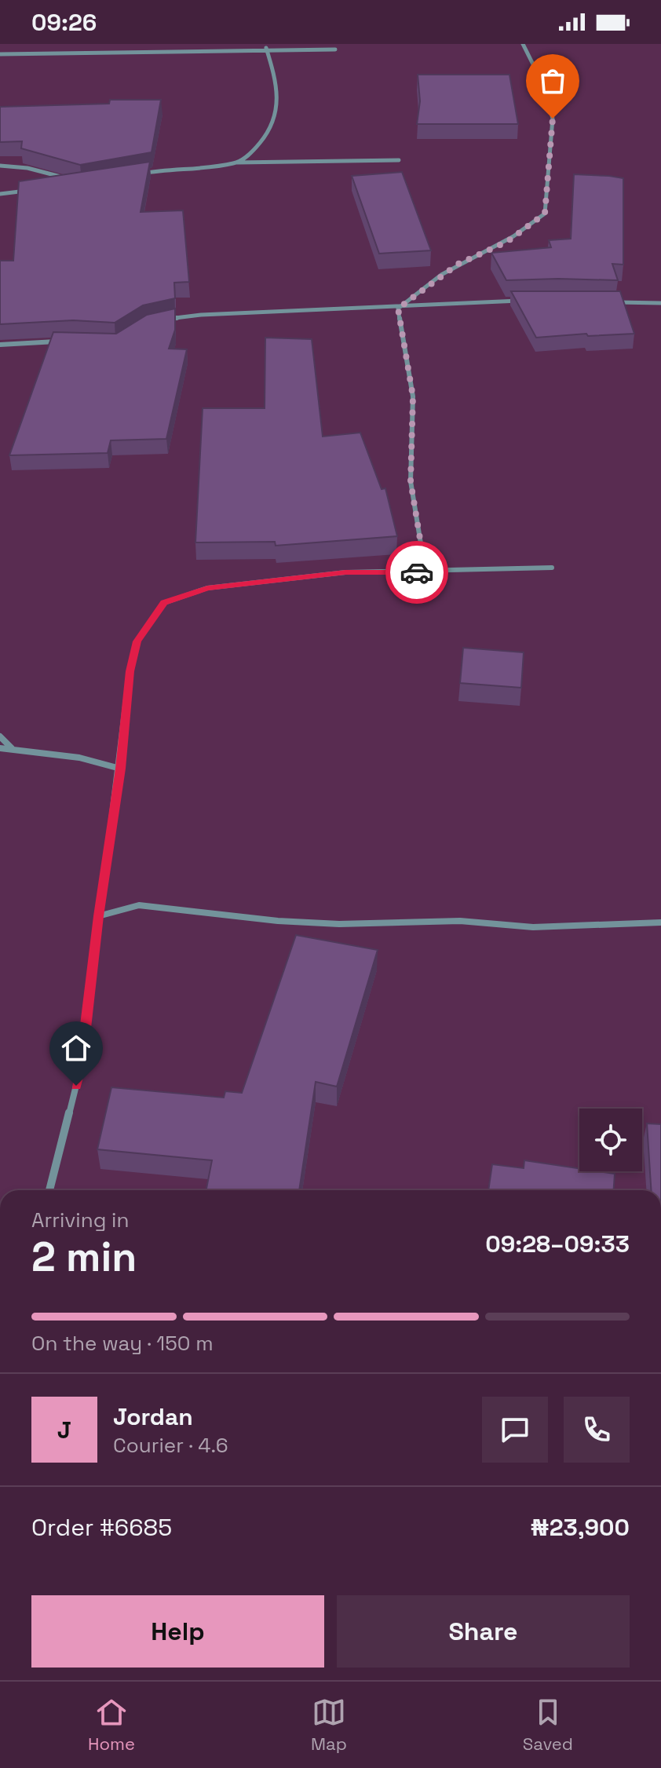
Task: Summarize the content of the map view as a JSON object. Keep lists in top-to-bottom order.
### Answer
{
  "page": {
    "status": "09:26",
    "heading": ["2 min", "Arriving in", "09:28–09:33"],
    "panel": [
      "Jordan",
      "Courier · 4.6",
      "Order #6685",
      "₦23,900"
    ],
    "bar": "On the way · 150 m",
    "round": "J",
    "buttons": ["Help", "Share"],
    "tabs": ["Home", "Map", "Saved"]
  }
}
